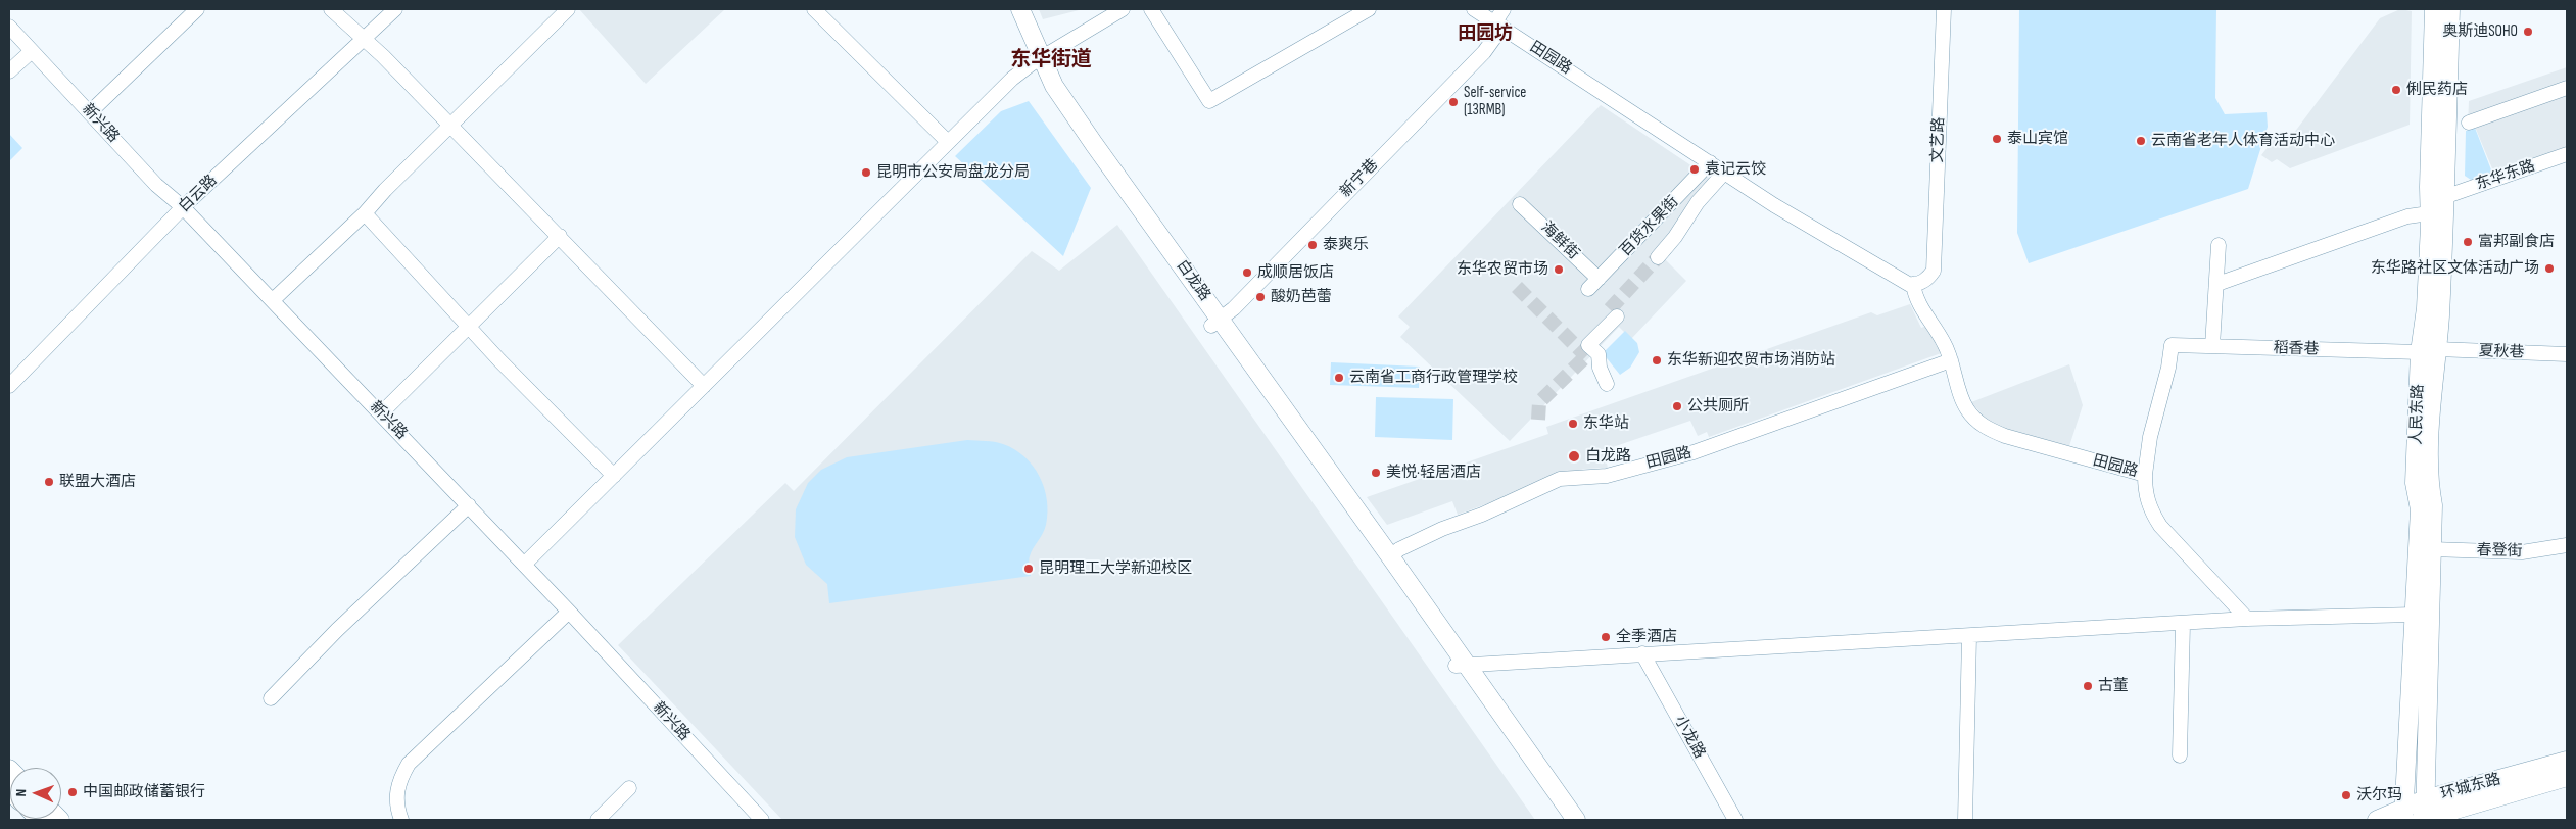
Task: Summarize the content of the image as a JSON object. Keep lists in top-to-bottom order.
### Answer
{
  "streets": {
    "main road": ["白龙路", "人民东路", "环城东路"],
    "street": [
      "田园路",
      "新兴路",
      "文艺路",
      "东华东路",
      "新宁巷",
      "白云路",
      "百货水果街",
      "海鲜街",
      "稻香巷",
      "夏秋巷",
      "春登街",
      "小龙路"
    ]
  },
  "crossings": [
    ["田园路", "文艺路"],
    ["田园路", "新宁巷"],
    ["田园路", "百货水果街"],
    ["田园路", "白龙路"],
    ["田园路", "稻香巷"],
    ["新兴路", "白云路"],
    ["东华东路", "人民东路"],
    ["新宁巷", "白龙路"],
    ["百货水果街", "海鲜街"],
    ["稻香巷", "夏秋巷"],
    ["稻香巷", "人民东路"],
    ["夏秋巷", "人民东路"],
    ["人民东路", "春登街"],
    ["人民东路", "环城东路"]
  ],
  "districts": ["田园坊", "东华街道"],
  "places": [
    "奥斯迪SOHO",
    "俐民药店",
    "Self-service (13RMB)",
    "泰山宾馆",
    "云南省老年人体育活动中心",
    "袁记云饺",
    "昆明市公安局盘龙分局",
    "富邦副食店",
    "泰爽乐",
    "东华路社区文体活动广场",
    "东华农贸市场",
    "成顺居饭店",
    "酸奶芭蕾",
    "东华新迎农贸市场消防站",
    "云南省工商行政管理学校",
    "公共厕所",
    "东华站",
    "白龙路",
    "美悦·轻居酒店",
    "联盟大酒店",
    "昆明理工大学新迎校区",
    "全季酒店",
    "古董",
    "中国邮政储蓄银行",
    "沃尔玛"
  ],
  "north": "left"
}
